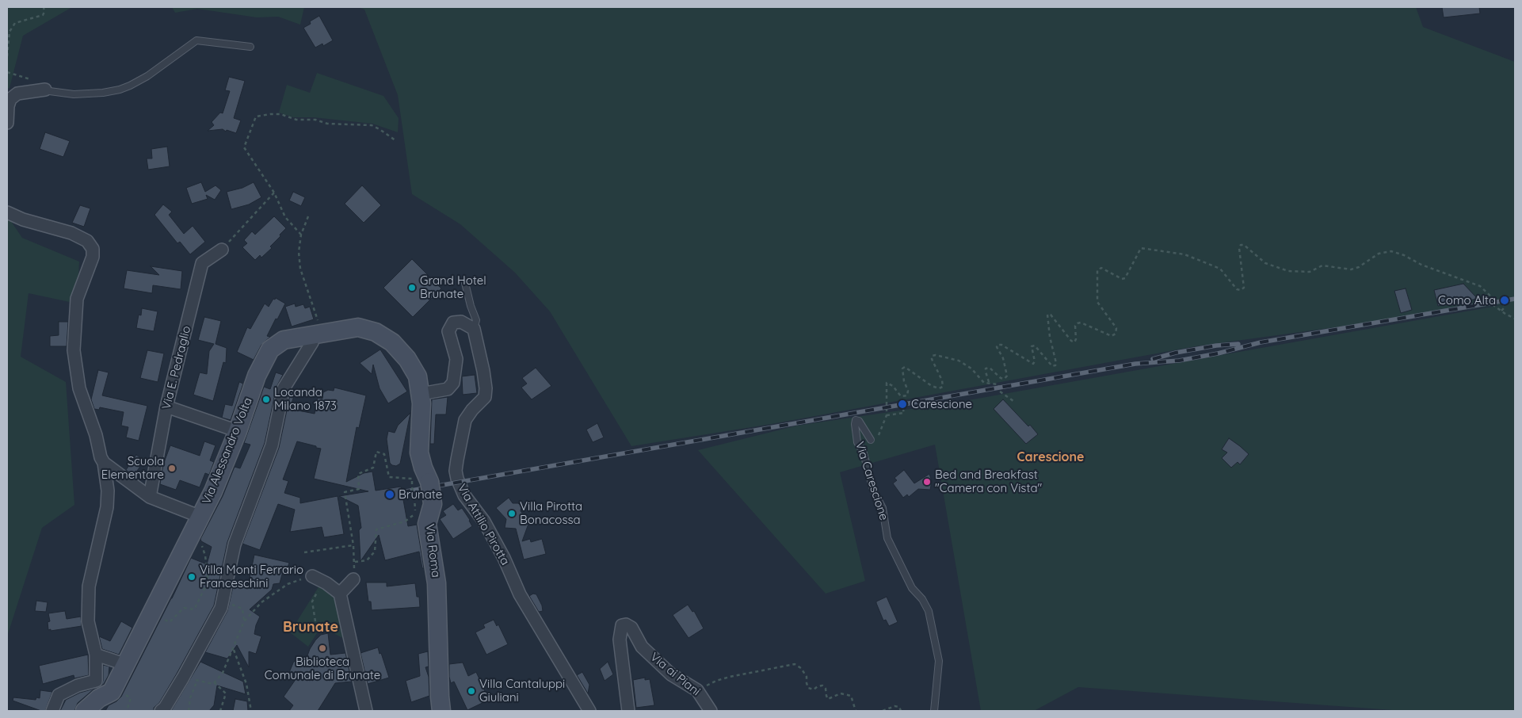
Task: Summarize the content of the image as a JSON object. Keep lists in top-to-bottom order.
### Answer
{
  "streets": {
    "street": [
      "Via E. Pedraglio",
      "Via Alessandro Volta",
      "Via Attilio Pirotta",
      "Via Roma",
      "Via ai Piani"
    ],
    "lane": ["Via Carescione"]
  },
  "crossings": [
    ["Via Alessandro Volta", "Via Roma"]
  ],
  "districts": ["Carescione", "Brunate"],
  "places": [
    "Grand Hotel Brunate",
    "Como Alta",
    "Locanda Milano 1873",
    "Carescione",
    "Scuola Elementare",
    "Bed and Breakfast \"Camera con Vista\"",
    "Brunate",
    "Villa Pirotta Bonacossa",
    "Villa Monti Ferrario Franceschini",
    "Biblioteca Comunale di Brunate",
    "Villa Cantaluppi Giuliani"
  ]
}
